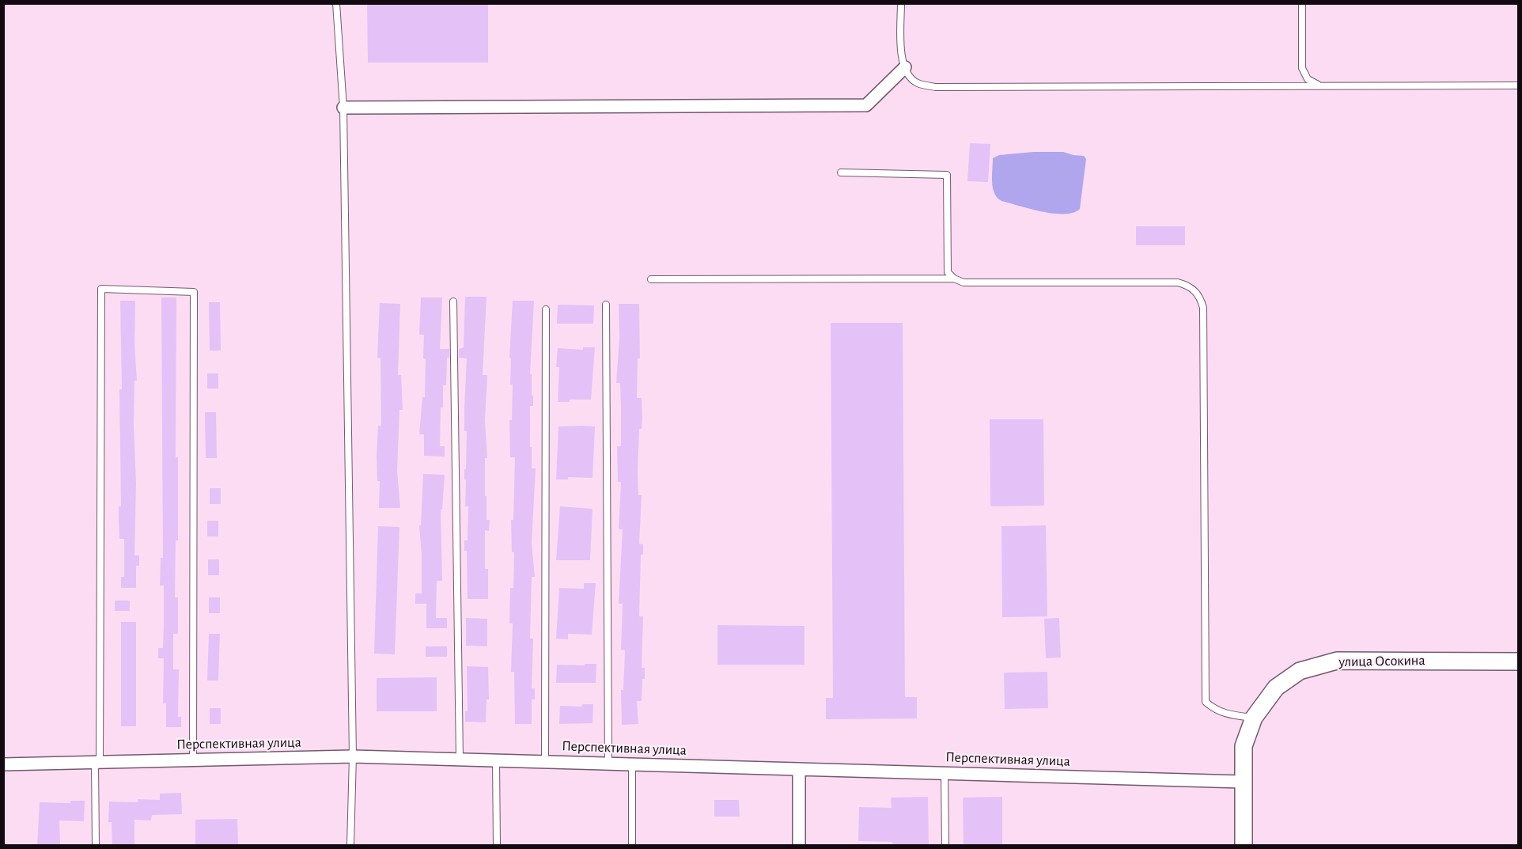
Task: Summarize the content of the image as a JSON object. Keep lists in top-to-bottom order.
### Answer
{
  "streets": {
    "main road": ["улица Осокина"],
    "street": ["Перспективная улица"]
  },
  "crossings": [
    ["улица Осокина", "Перспективная улица"]
  ]
}
